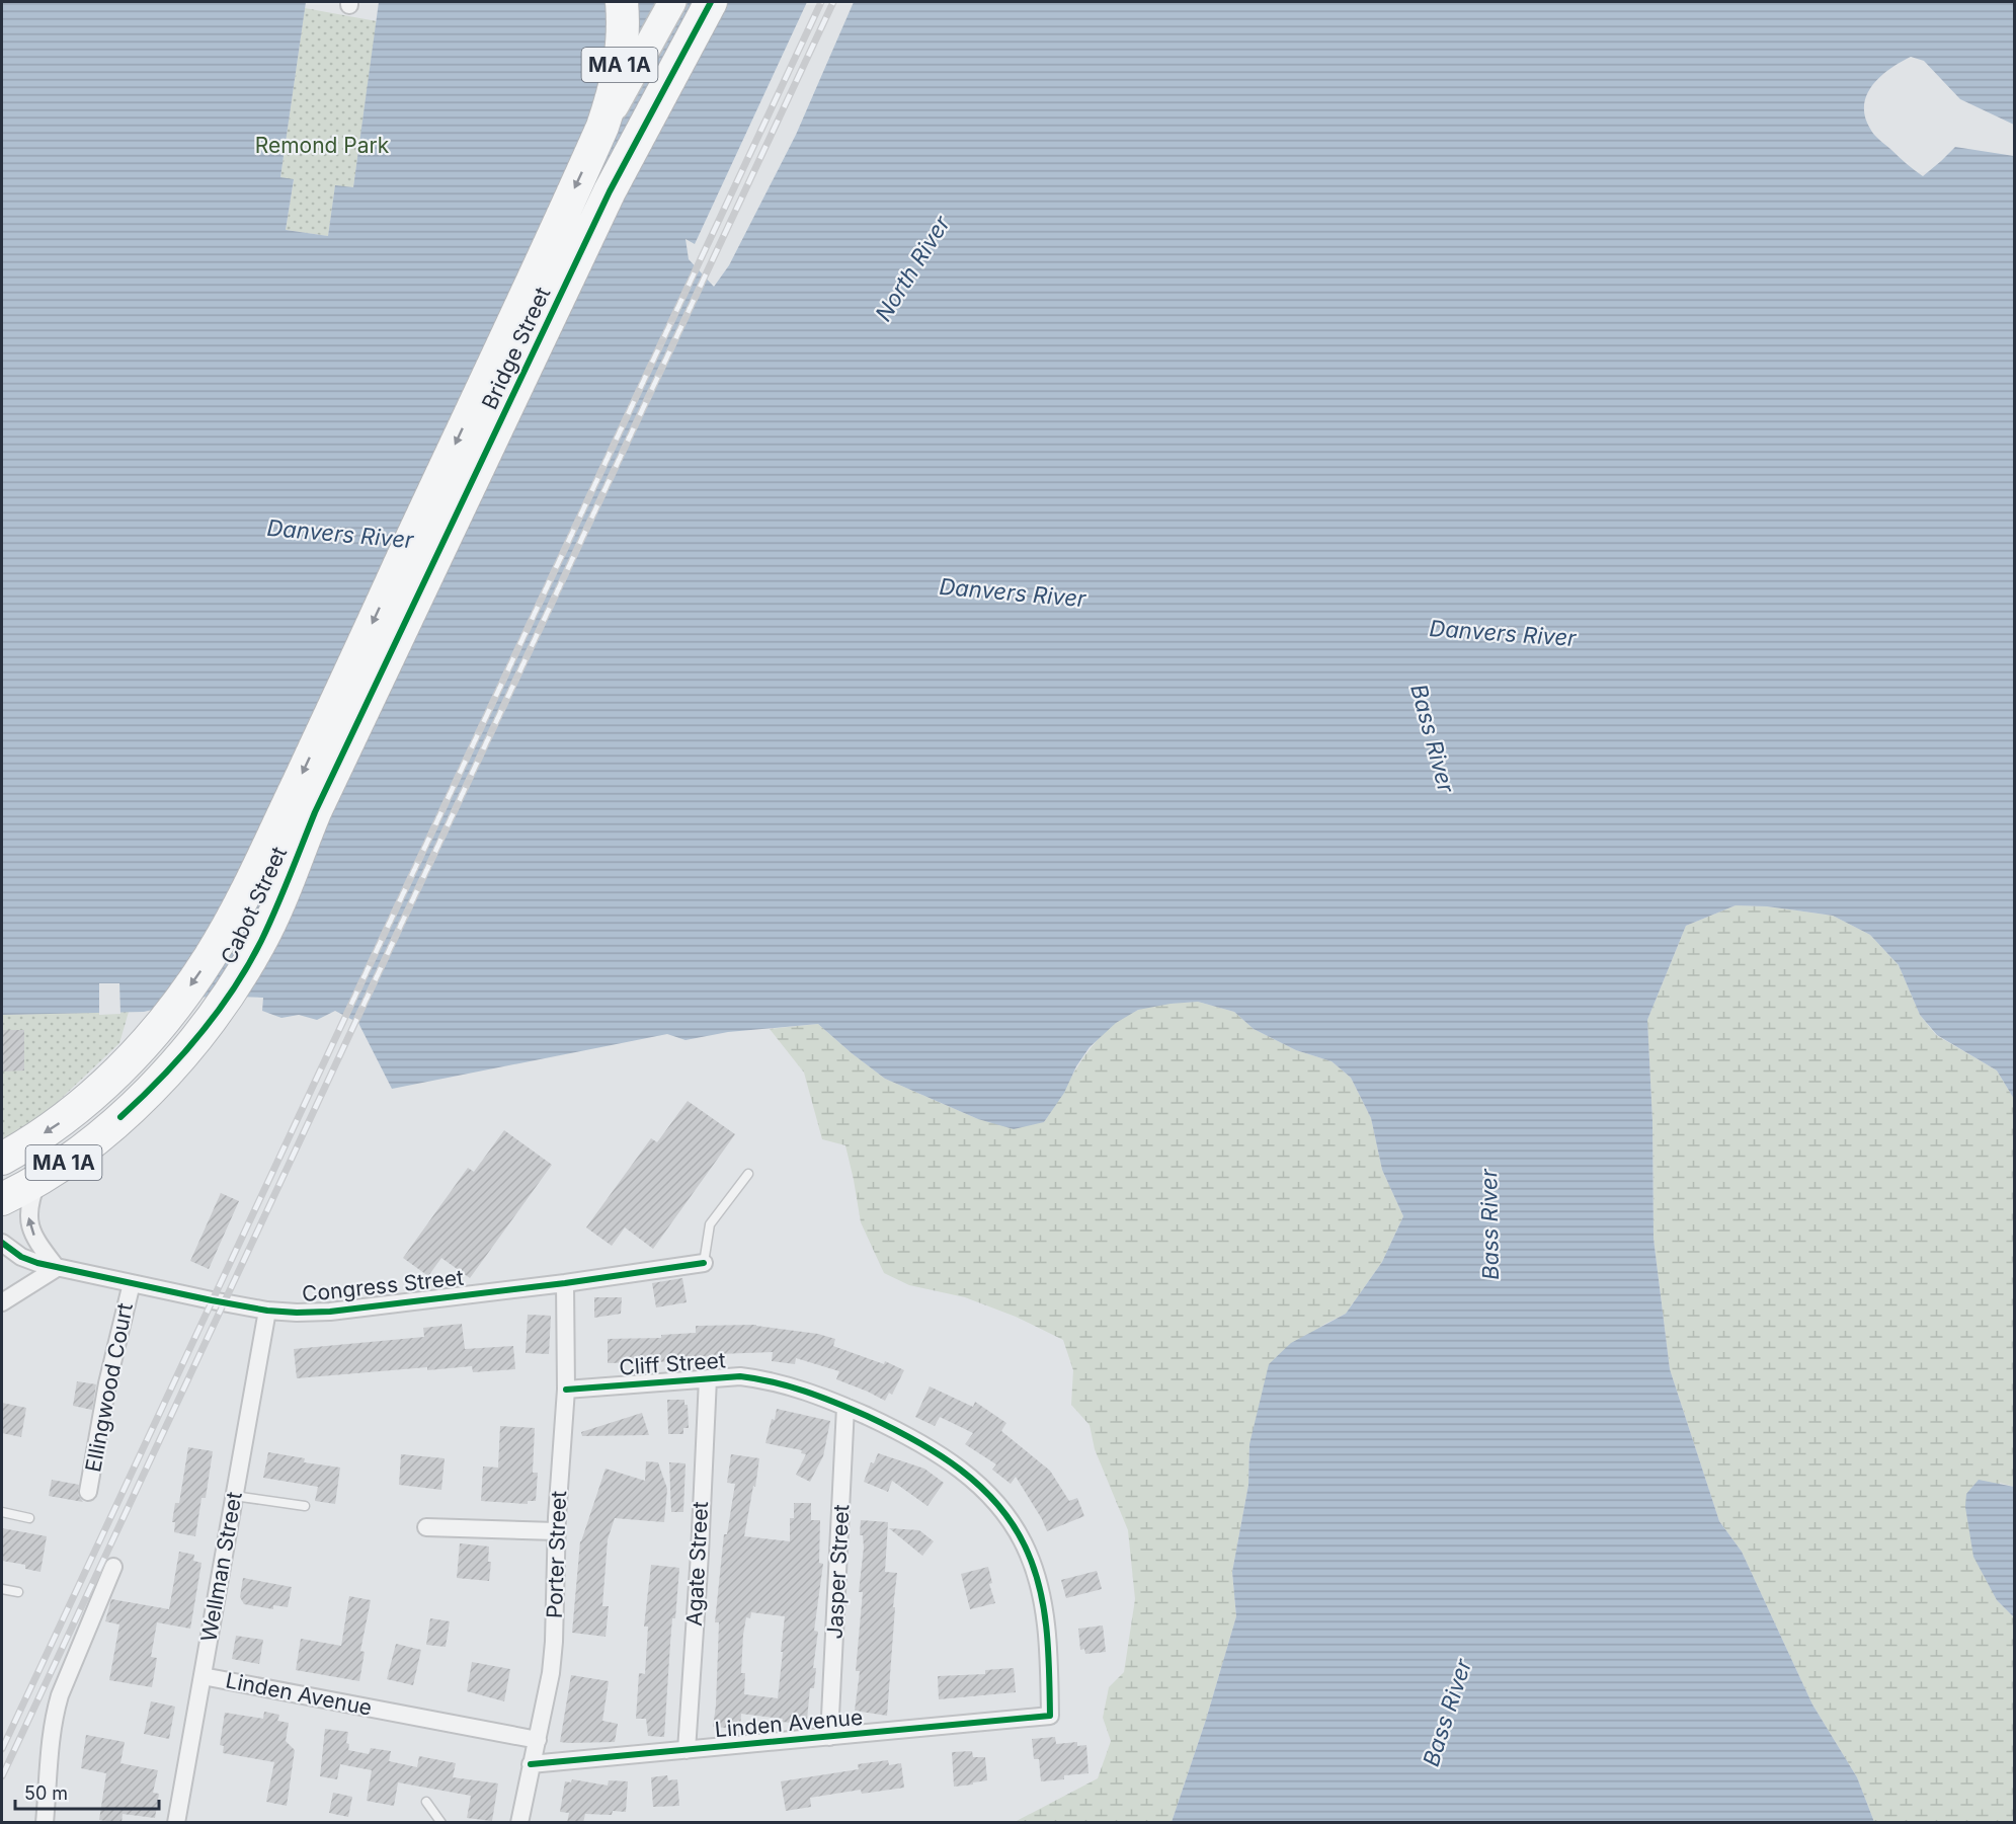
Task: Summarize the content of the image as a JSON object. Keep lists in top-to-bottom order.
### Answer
{
  "streets": {
    "highway": ["MA 1A", "Bridge Street", "Cabot Street"],
    "street": [
      "Congress Street",
      "Cliff Street",
      "Ellingwood Court",
      "Porter Street",
      "Agate Street",
      "Wellman Street",
      "Jasper Street",
      "Linden Avenue"
    ]
  },
  "crossings": [
    ["Bridge Street", "Cabot Street"],
    ["Congress Street", "Ellingwood Court"],
    ["Congress Street", "Porter Street"],
    ["Congress Street", "Wellman Street"],
    ["Cliff Street", "Porter Street"],
    ["Cliff Street", "Agate Street"],
    ["Cliff Street", "Jasper Street"],
    ["Cliff Street", "Linden Avenue"],
    ["Porter Street", "Linden Avenue"],
    ["Agate Street", "Linden Avenue"],
    ["Wellman Street", "Linden Avenue"],
    ["Jasper Street", "Linden Avenue"]
  ],
  "water": ["North River", "Danvers River", "Bass River"],
  "parks": ["Remond Park"],
  "scale_bar": "50 m"
}
